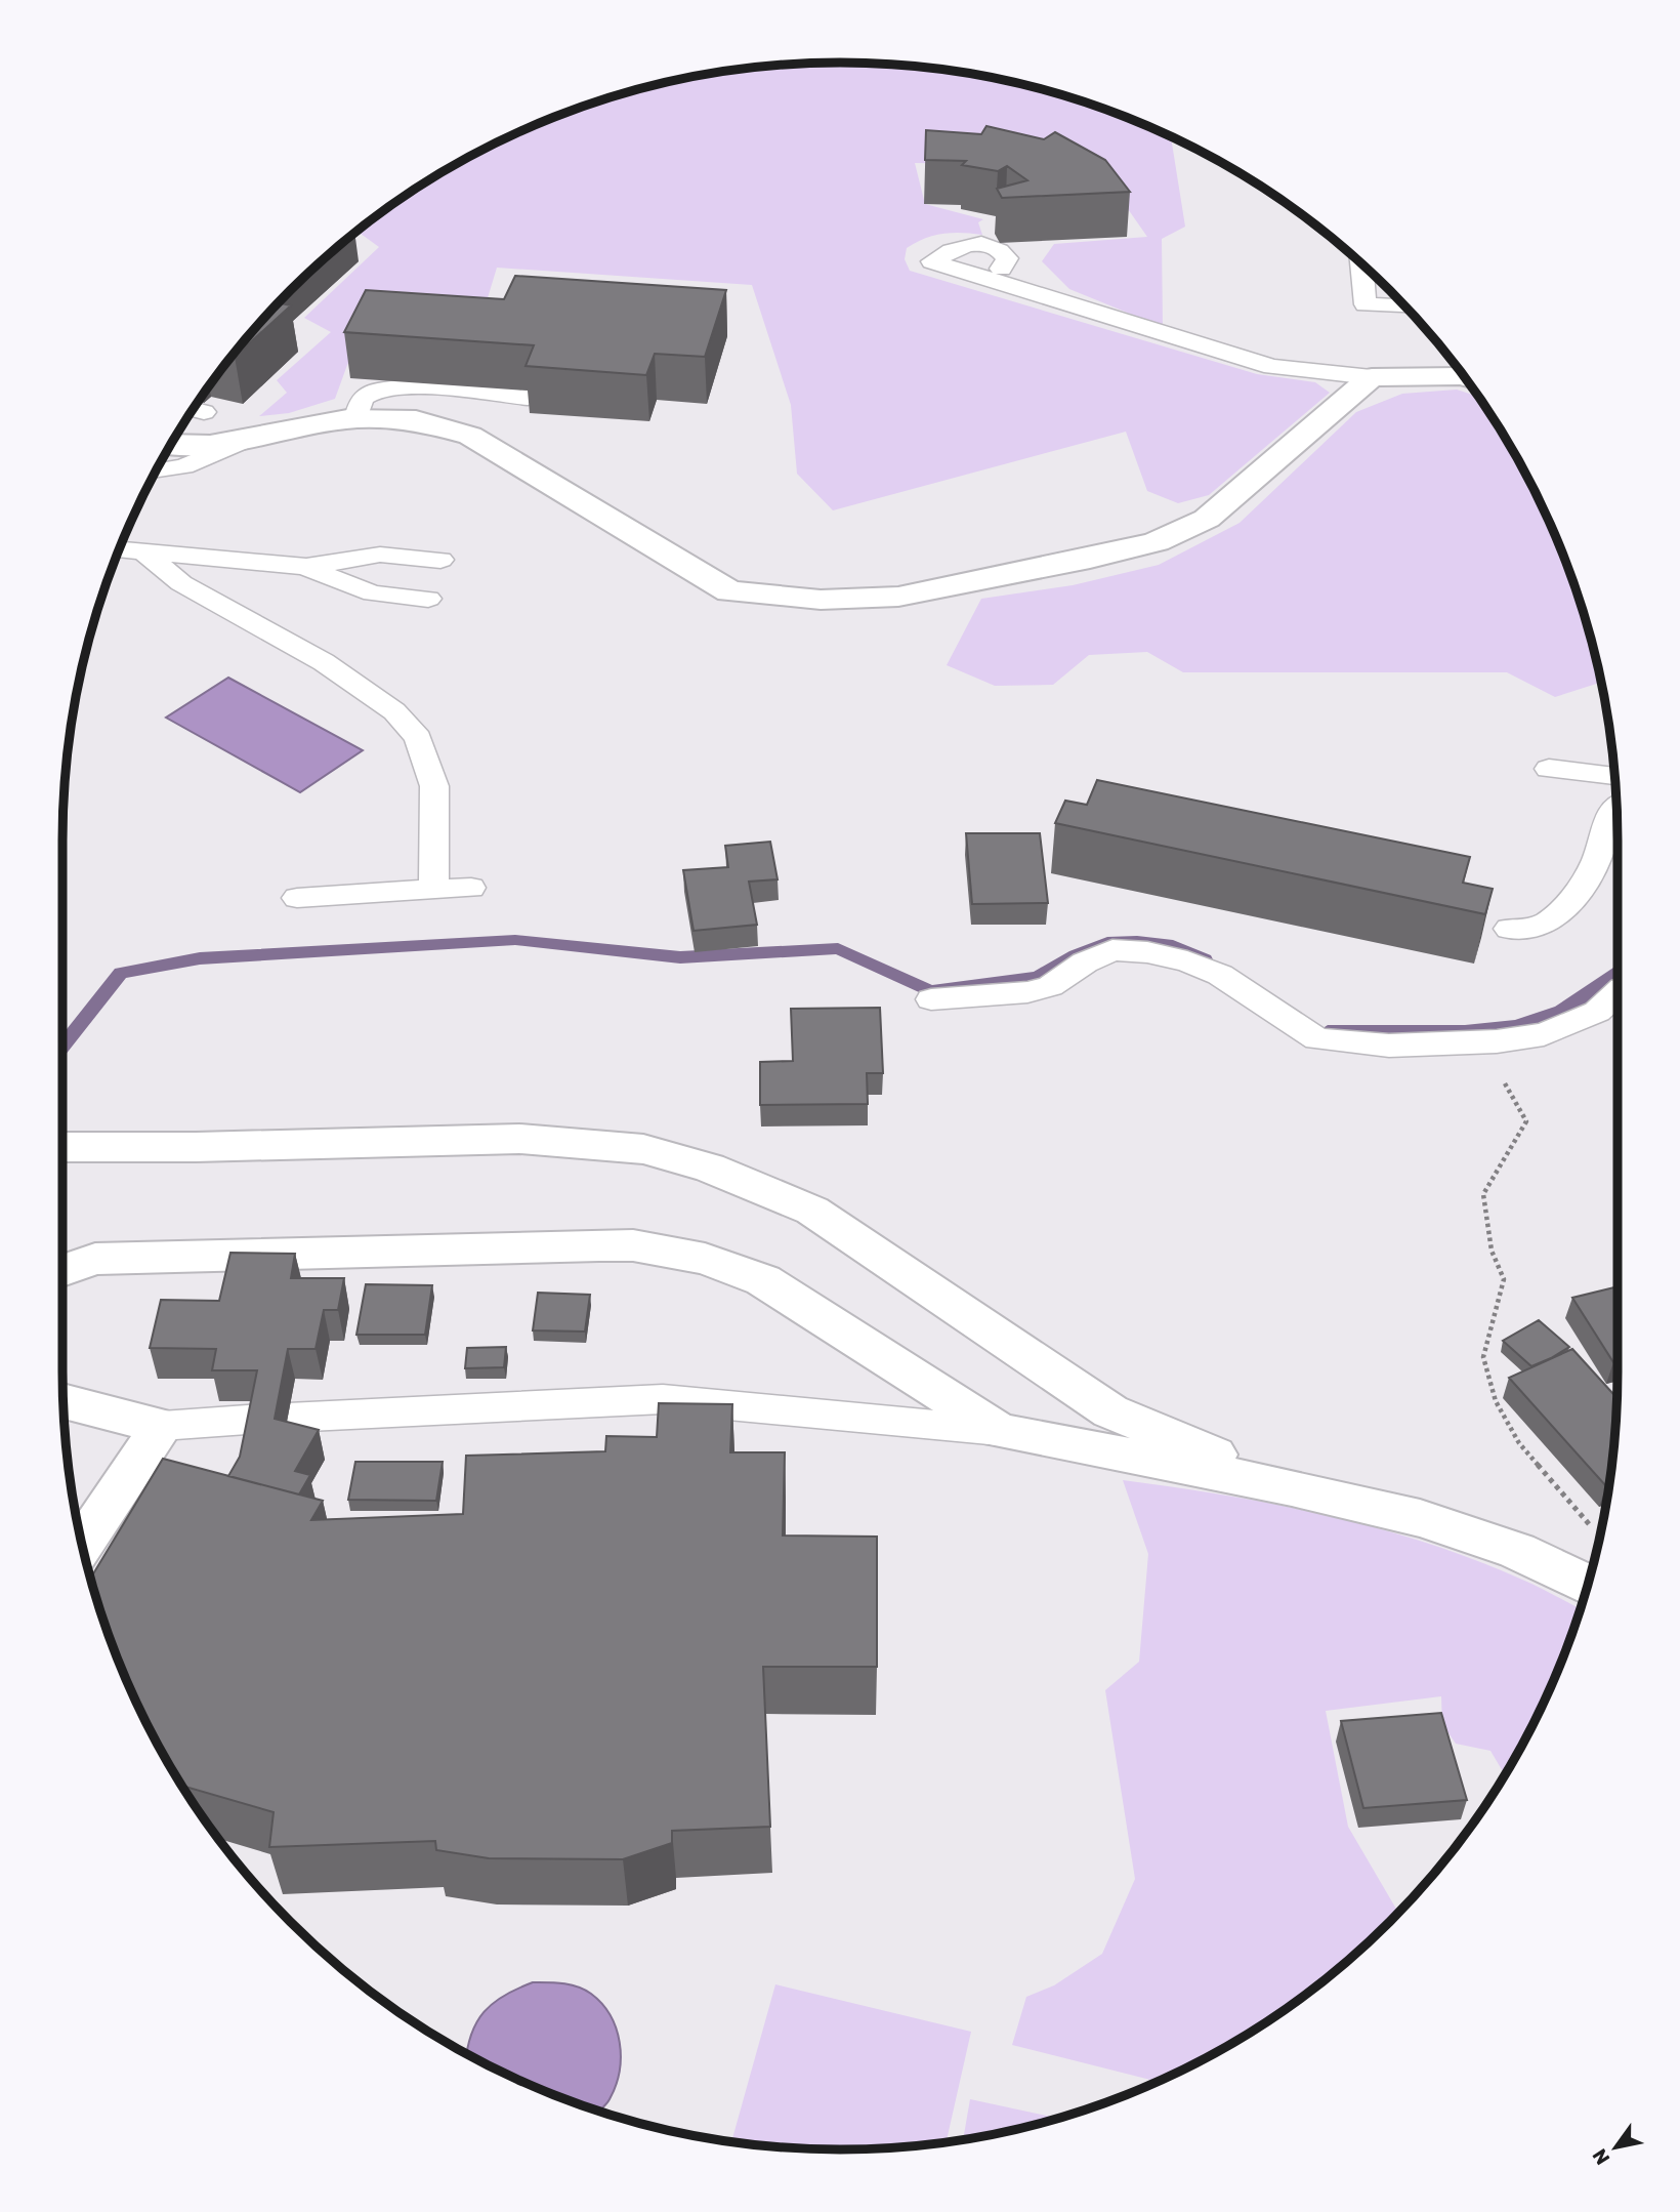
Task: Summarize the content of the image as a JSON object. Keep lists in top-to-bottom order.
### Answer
{
  "north": "bottom left"
}
